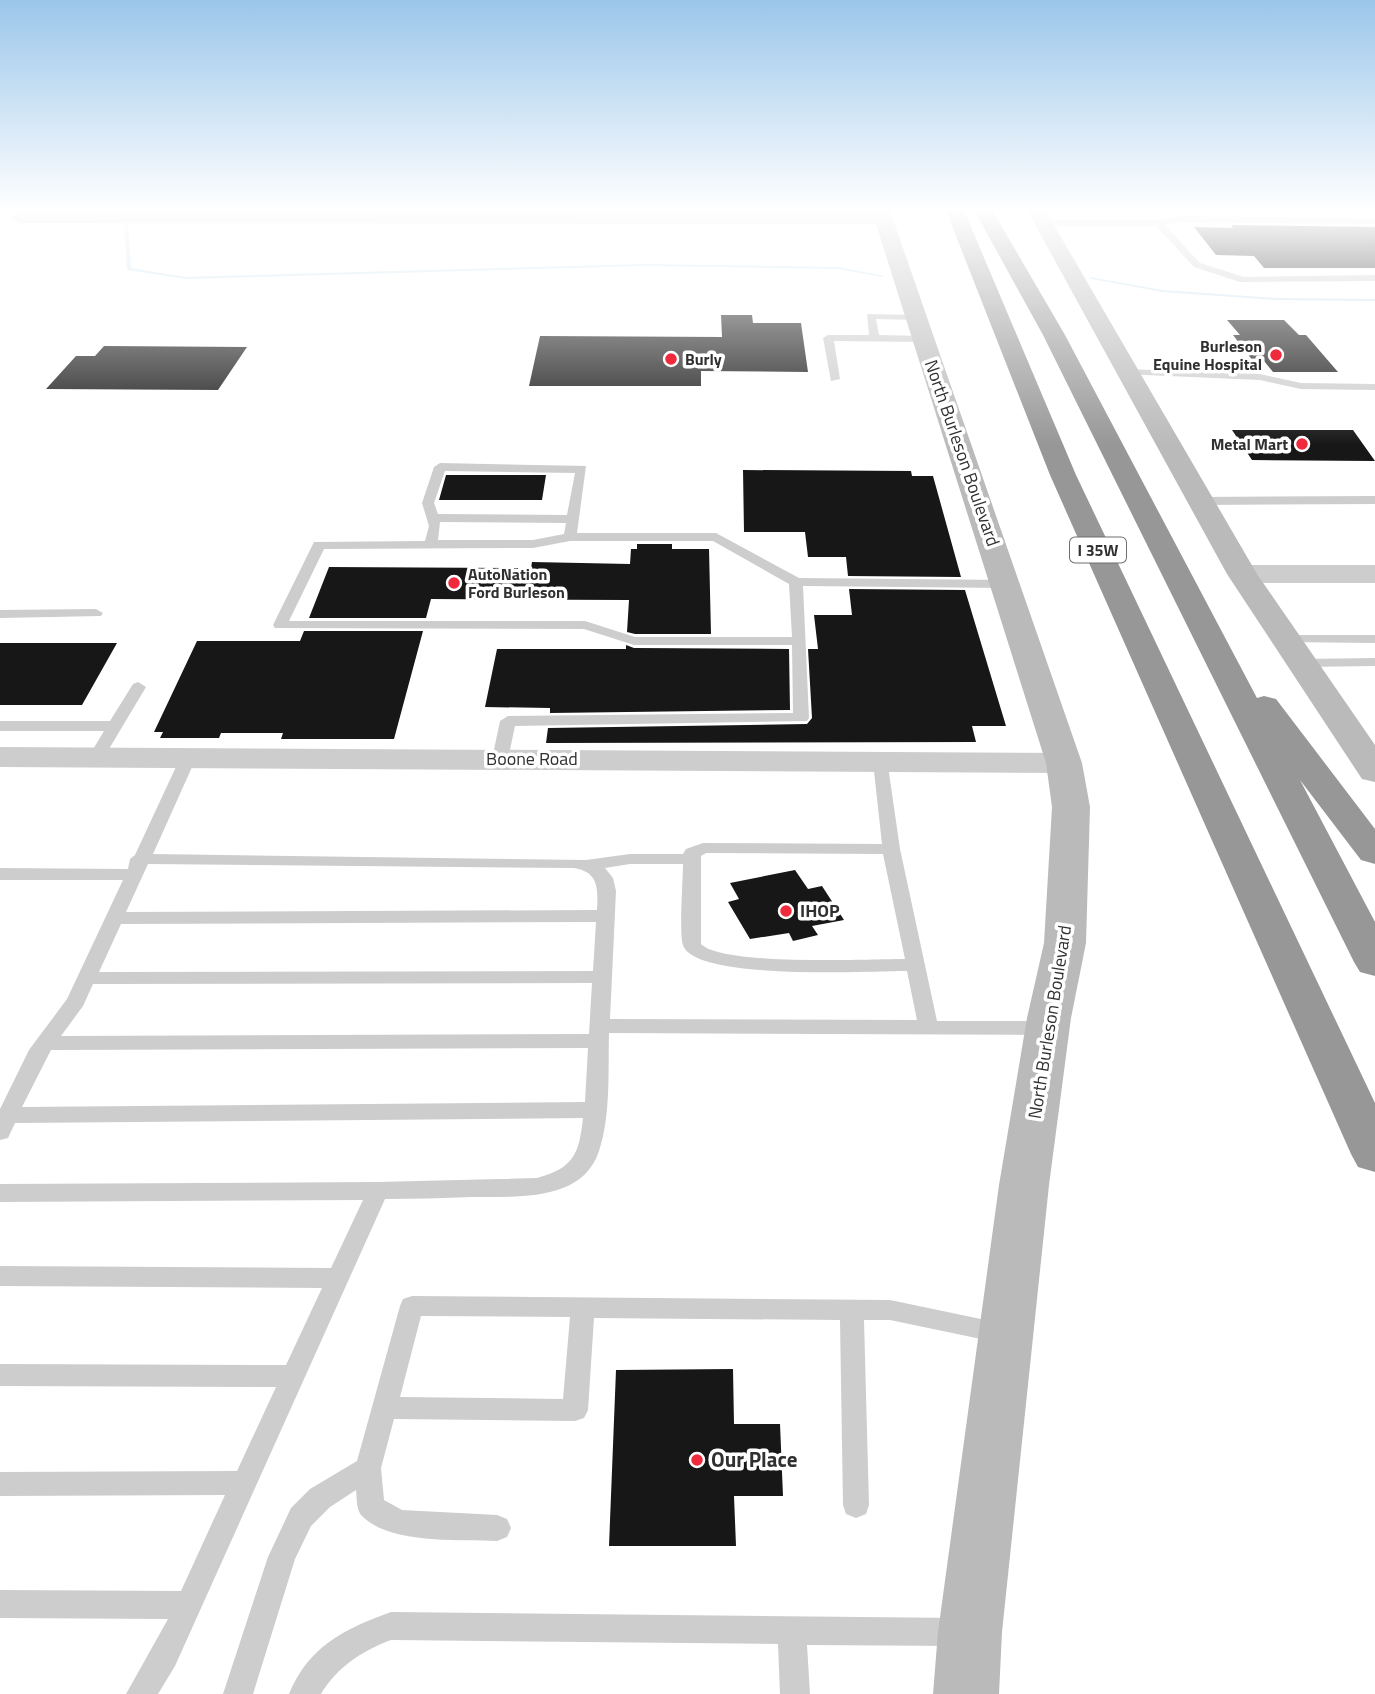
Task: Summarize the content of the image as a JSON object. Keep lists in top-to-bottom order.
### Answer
{
  "streets": {
    "highway": ["I 35W"],
    "main road": ["North Burleson Boulevard"],
    "street": ["Boone Road"]
  },
  "crossings": [
    ["North Burleson Boulevard", "Boone Road"]
  ],
  "places": [
    "Burleson Equine Hospital",
    "Burly",
    "Metal Mart",
    "AutoNation Ford Burleson",
    "IHOP",
    "Our Place"
  ]
}
